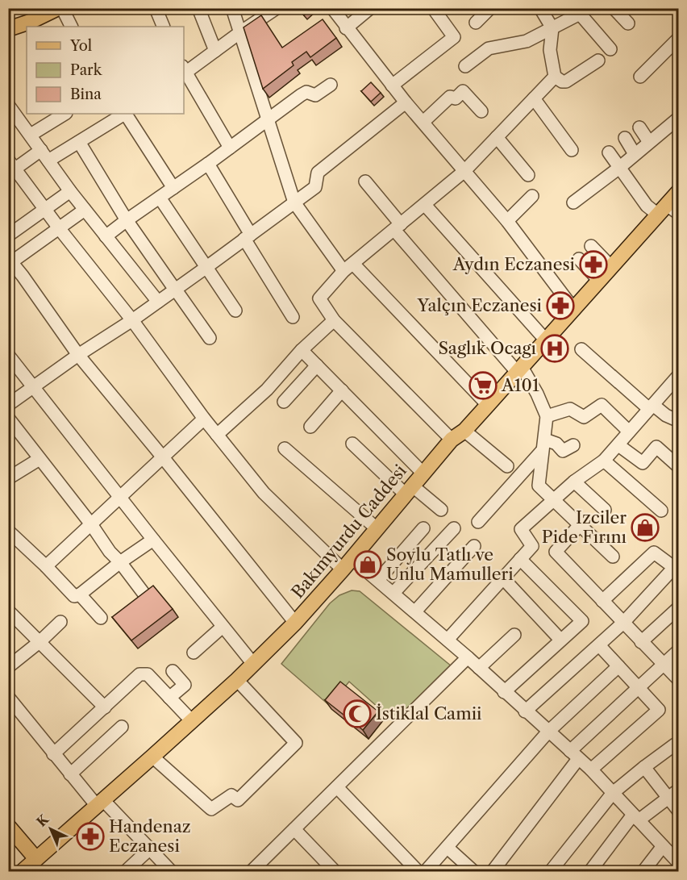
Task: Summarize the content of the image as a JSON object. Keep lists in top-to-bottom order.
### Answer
{
  "streets": {
    "main road": ["Bakımyurdu Caddesi"]
  },
  "places": {
    "pharmacy": ["Aydın Eczanesi", "Yalçın Eczanesi", "Handenaz Eczanesi"],
    "hospital": ["Saglık Ocagı"],
    "supermarket": ["A101"],
    "shop": ["Izciler Pide Fırını", "Soylu Tatlı ve Unlu Mamulleri"],
    "mosque": ["İstiklal Camii"]
  },
  "legend": ["Yol", "Park", "Bina"],
  "north": "top left"
}
